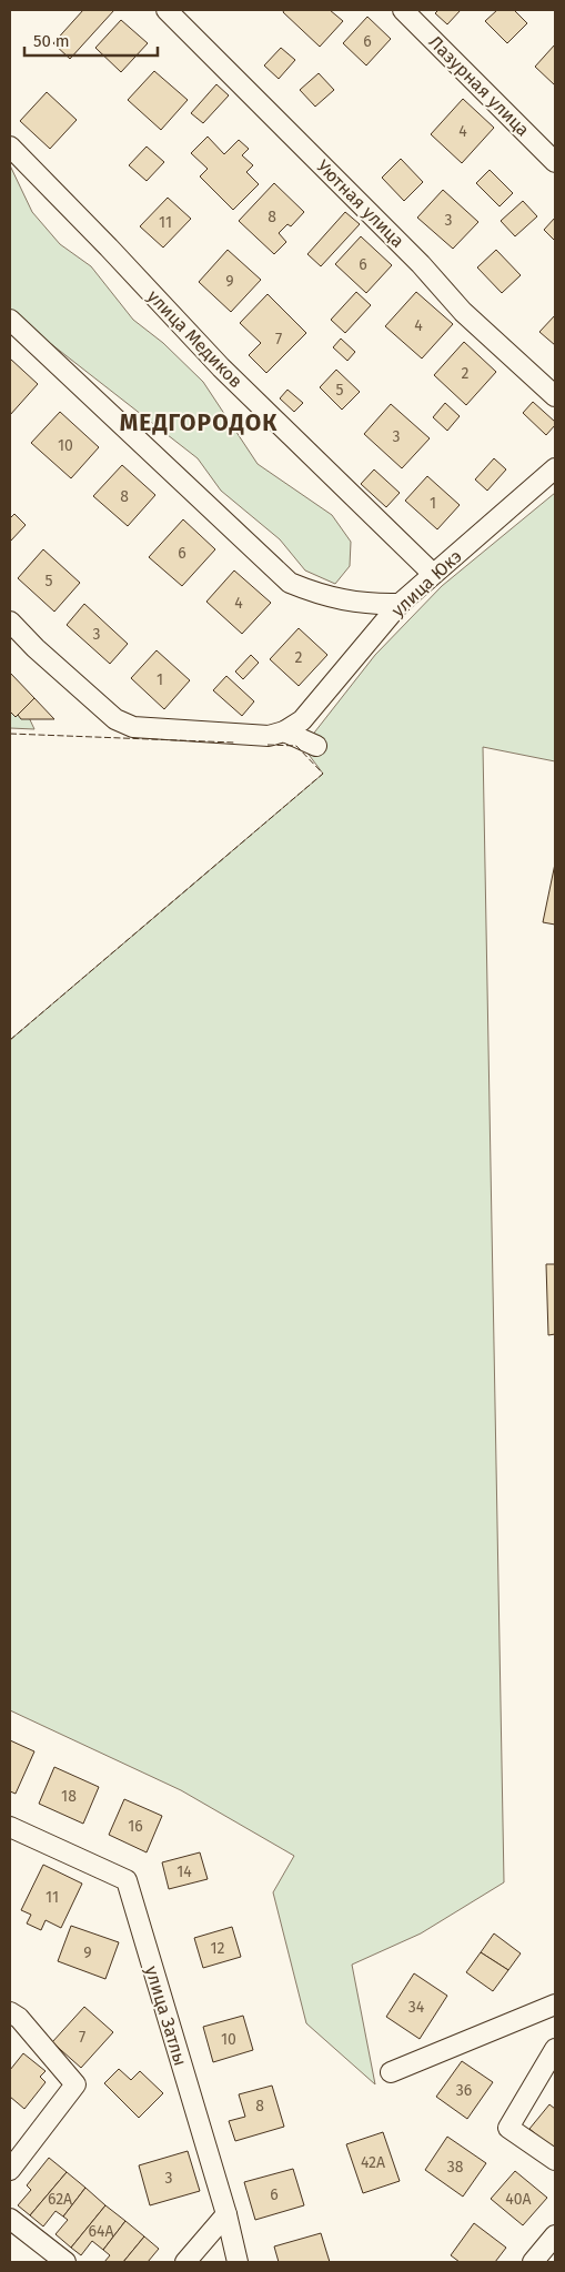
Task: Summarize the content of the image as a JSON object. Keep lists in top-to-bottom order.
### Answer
{
  "streets": {
    "street": [
      "Лазурная улица",
      "Уютная улица",
      "улица Медиков",
      "улица Юкэ",
      "улица Затлы"
    ]
  },
  "crossings": [
    ["улица Медиков", "улица Юкэ"]
  ],
  "districts": ["МЕДГОРОДОК"],
  "house_numbers": [
    "6",
    "4",
    "8",
    "3",
    "11",
    "6",
    "9",
    "4",
    "7",
    "2",
    "5",
    "3",
    "10",
    "8",
    "1",
    "6",
    "5",
    "4",
    "3",
    "2",
    "1",
    "18",
    "16",
    "14",
    "11",
    "12",
    "9",
    "34",
    "7",
    "10",
    "36",
    "8",
    "42А",
    "38",
    "3",
    "6",
    "62А",
    "40А",
    "64А"
  ],
  "scale_bar": "50 m"
}
